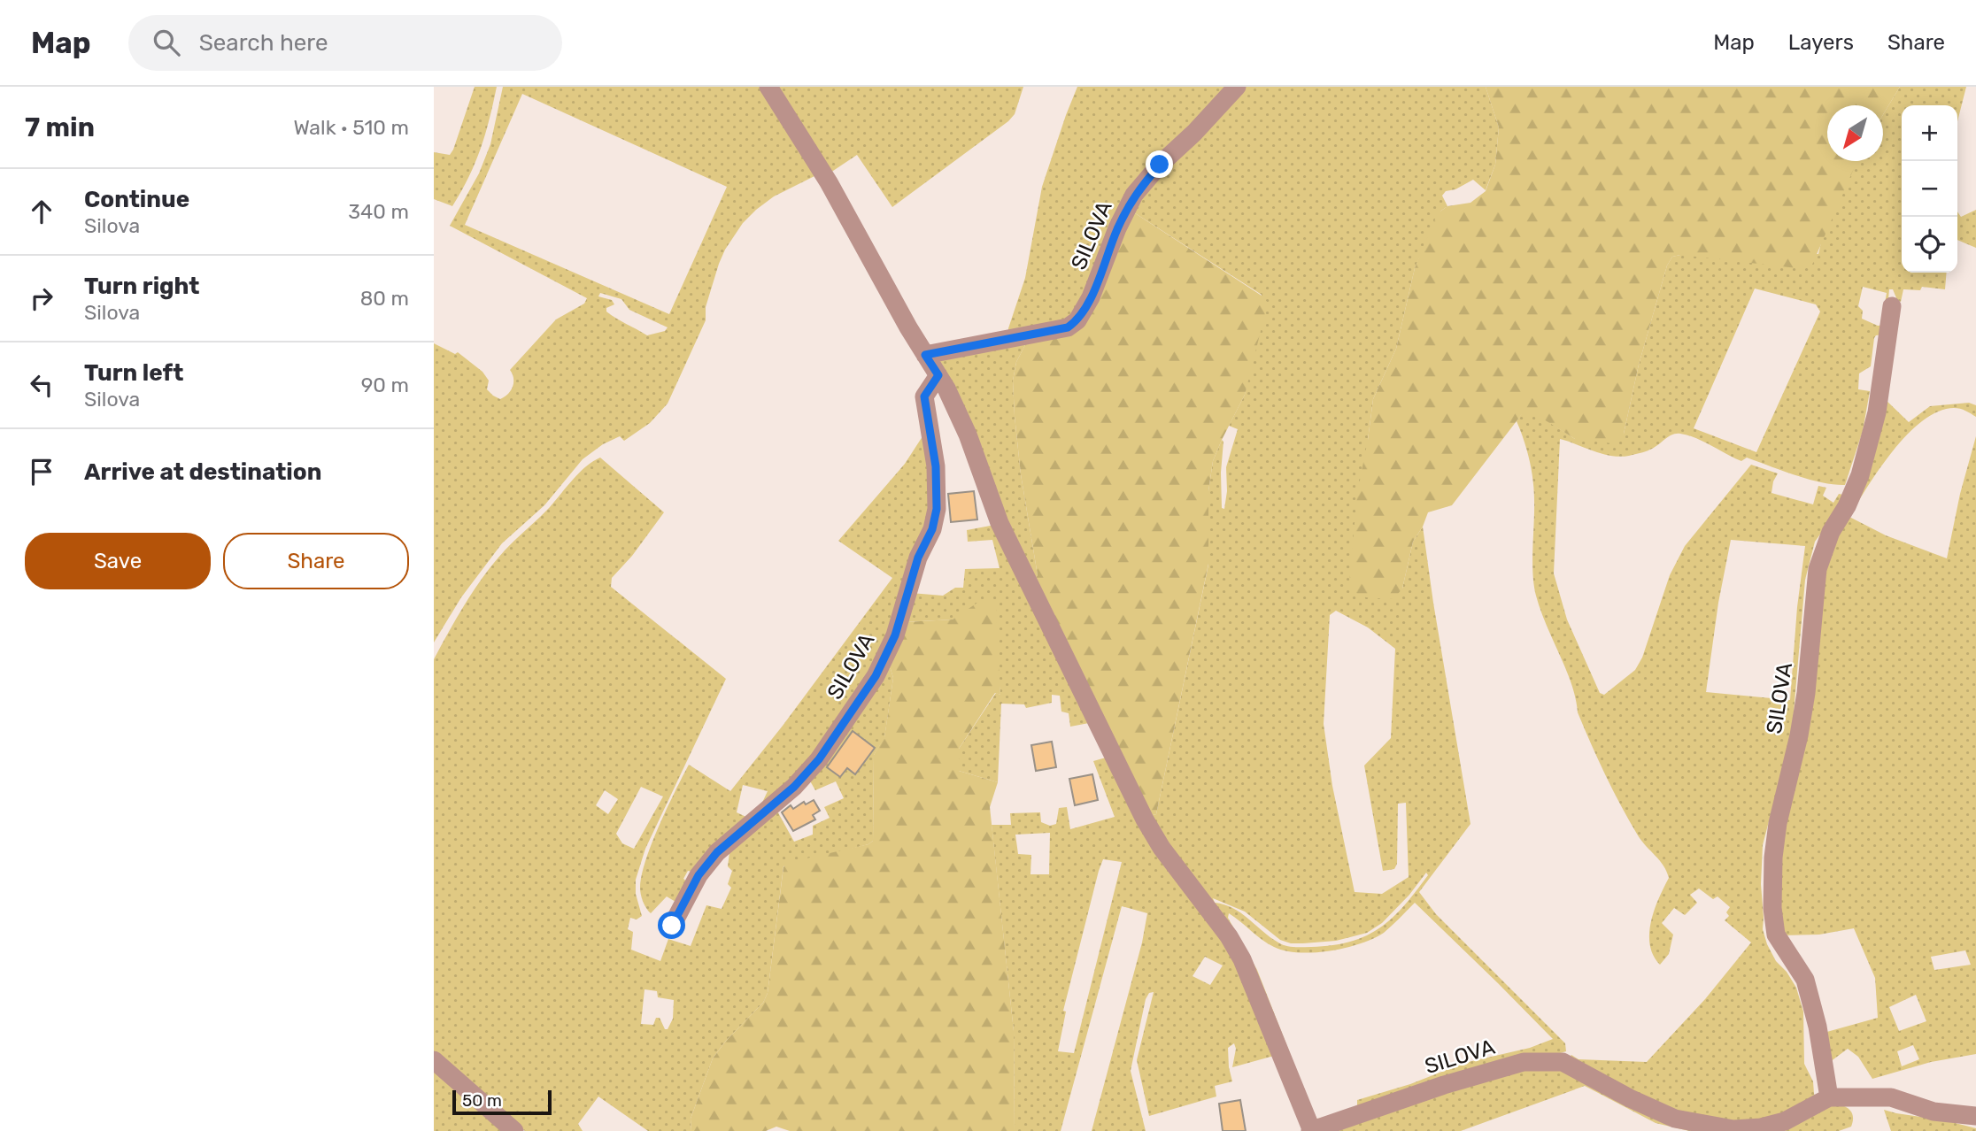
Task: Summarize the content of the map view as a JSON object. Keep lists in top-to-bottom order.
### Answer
{
  "streets": {
    "street": ["SILOVA"]
  },
  "scale_bar": "50 m",
  "north": "bottom left",
  "page": {
    "header": "Map",
    "search": "Search here",
    "nav": ["Map", "Layers", "Share"],
    "heading": ["7 min", "Walk · 510 m"],
    "map_buttons": ["+", "−"],
    "list": [
      ["Continue", "Silova", "340 m"],
      ["Turn right", "Silova", "80 m"],
      ["Turn left", "Silova", "90 m"],
      "Arrive at destination"
    ],
    "buttons": ["Save", "Share"],
    "scale": "50 m"
  }
}
